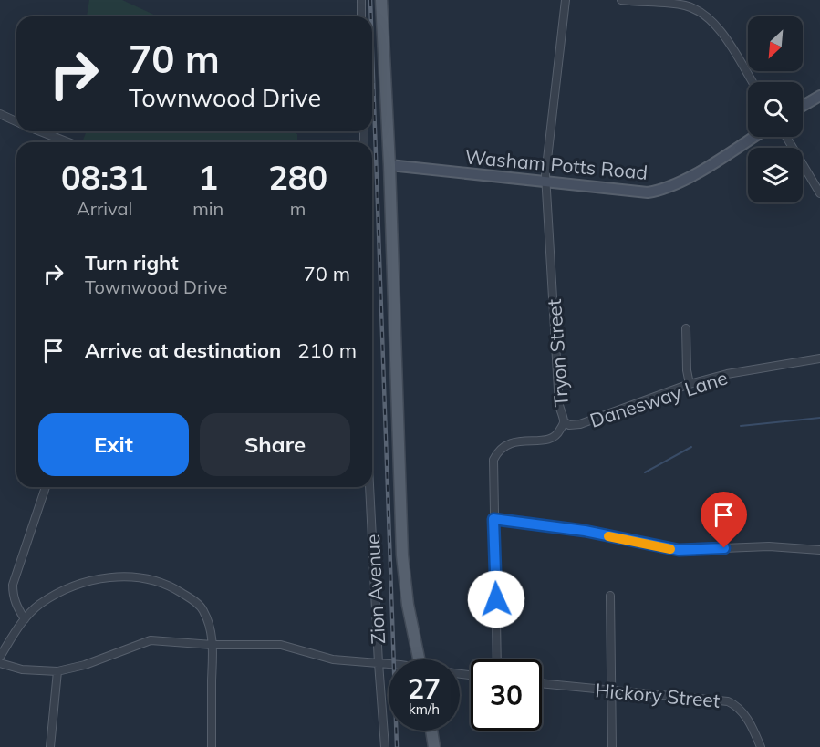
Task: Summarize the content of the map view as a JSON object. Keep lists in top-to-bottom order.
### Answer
{
  "streets": {
    "street": [
      "Washam Potts Road",
      "Tryon Street",
      "Danesway Lane",
      "Zion Avenue",
      "Hickory Street"
    ]
  },
  "crossings": [
    ["Washam Potts Road", "Tryon Street"],
    ["Tryon Street", "Danesway Lane"]
  ],
  "north": "bottom left",
  "page": {
    "turn": ["70 m", "Townwood Drive"],
    "eta": [
      "08:31",
      "Arrival",
      "1",
      "min",
      "280",
      "m"
    ],
    "list": [
      {
        "name": "Turn right",
        "note": "Townwood Drive",
        "value": "70 m"
      },
      {
        "name": "Arrive at destination",
        "value": "210 m"
      }
    ],
    "buttons": ["Exit", "Share"],
    "speed": "27 km/h",
    "limit": "30"
  }
}
